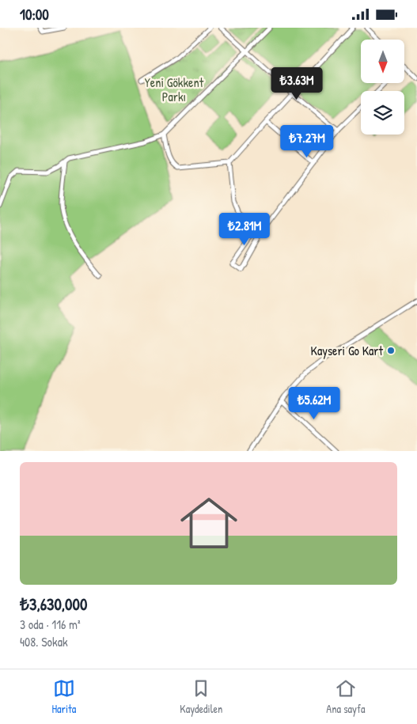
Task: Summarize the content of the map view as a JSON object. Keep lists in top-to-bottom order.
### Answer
{
  "parks": ["Yeni Gökkent Parkı"],
  "places": ["Kayseri Go Kart"],
  "north": "bottom",
  "page": {
    "status": "10:00",
    "price": [
      "₺3.63M",
      "₺7.27M",
      "₺2.81M",
      "₺5.62M"
    ],
    "list": [
      {
        "name": "₺3,630,000",
        "note": "3 oda · 116 m² · 408. Sokak"
      }
    ],
    "tabs": ["Harita", "Kaydedilen", "Ana sayfa"]
  }
}
